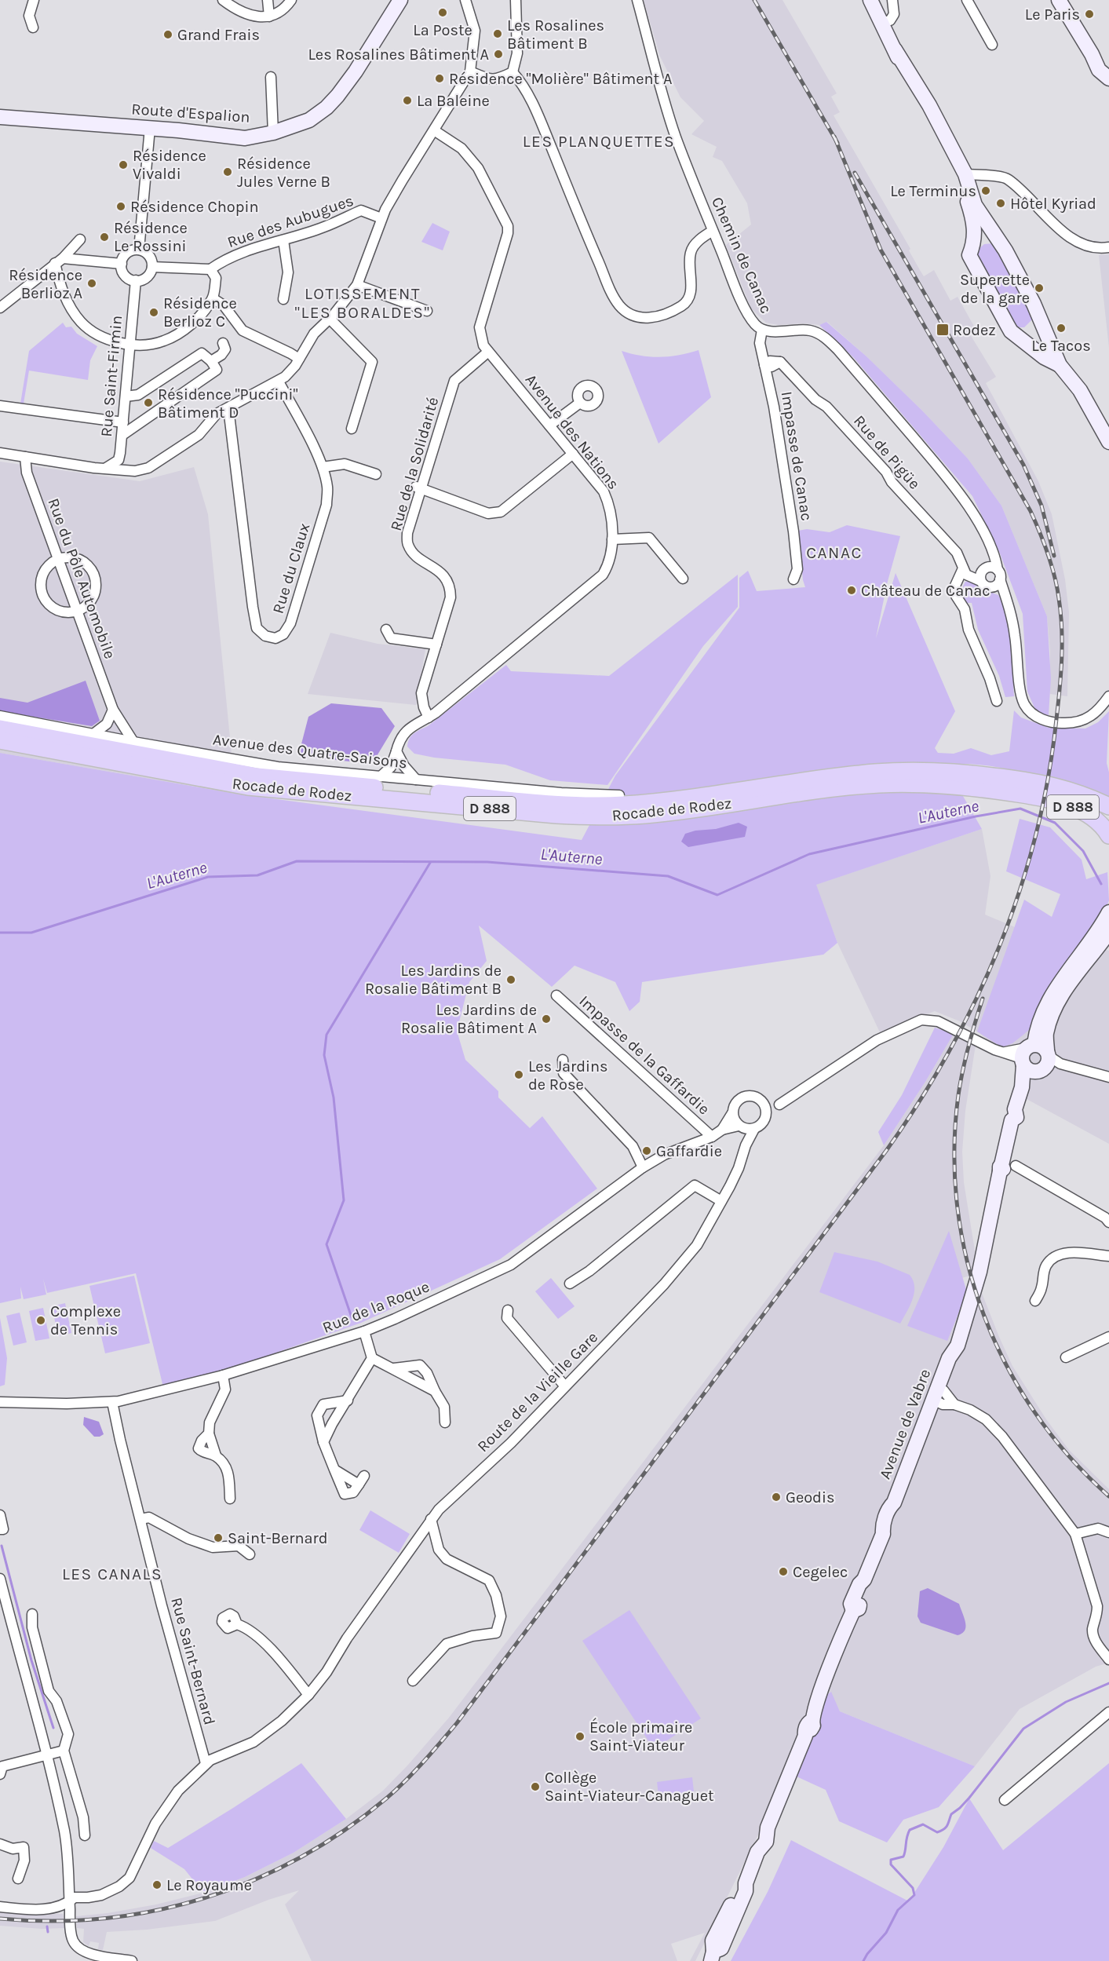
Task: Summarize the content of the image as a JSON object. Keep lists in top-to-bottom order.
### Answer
{
  "streets": {
    "highway": ["Rocade de Rodez", "D 888"],
    "main road": ["Route d'Espalion", "Avenue de Vabre"],
    "street": [
      "Rue des Aubugues",
      "Chemin de Canac",
      "Rue Saint-Firmin",
      "Avenue des Nations",
      "Rue de Pigüe",
      "Impasse de Canac",
      "Rue de la Solidarité",
      "Rue du Claux",
      "Rue du Pôle Automobile",
      "Avenue des Quatre-Saisons",
      "Impasse de la Gaffardie",
      "Rue de la Roque",
      "Route de la Vieille Gare",
      "Rue Saint-Bernard"
    ]
  },
  "crossings": [
    ["Avenue des Nations", "Rue de la Solidarité"],
    ["Avenue des Nations", "Avenue des Quatre-Saisons"],
    ["Rue de Pigüe", "Impasse de Canac"],
    ["Rue du Pôle Automobile", "Avenue des Quatre-Saisons"],
    ["Impasse de la Gaffardie", "Rue de la Roque"],
    ["Rue de la Roque", "Route de la Vieille Gare"],
    ["Rue de la Roque", "Rue Saint-Bernard"],
    ["Route de la Vieille Gare", "Rue Saint-Bernard"]
  ],
  "districts": [
    "LES PLANQUETTES",
    "LOTISSEMENT \"LES BORALDES\"",
    "CANAC",
    "LES CANALS"
  ],
  "water": ["L'Auterne"],
  "places": {
    "other": [
      "La Poste",
      "Le Paris",
      "Les Rosalines Bâtiment B",
      "Grand Frais",
      "Les Rosalines Bâtiment A",
      "Résidence \"Molière\" Bâtiment A",
      "La Baleine",
      "Résidence Vivaldi",
      "Résidence Jules Verne B",
      "Le Terminus",
      "Hôtel Kyriad",
      "Résidence Chopin",
      "Résidence Le Rossini",
      "Résidence Berlioz A",
      "Superette de la gare",
      "Résidence Berlioz C",
      "Le Tacos",
      "Résidence \"Puccini\" Bâtiment D",
      "Château de Canac",
      "Les Jardins de Rosalie Bâtiment B",
      "Les Jardins de Rosalie Bâtiment A",
      "Les Jardins de Rose",
      "Gaffardie",
      "Complexe de Tennis",
      "Geodis",
      "Saint-Bernard",
      "Cegelec",
      "École primaire Saint-Viateur",
      "Collège Saint-Viateur-Canaguet",
      "Le Royaume"
    ],
    "transit": ["Rodez"]
  }
}
